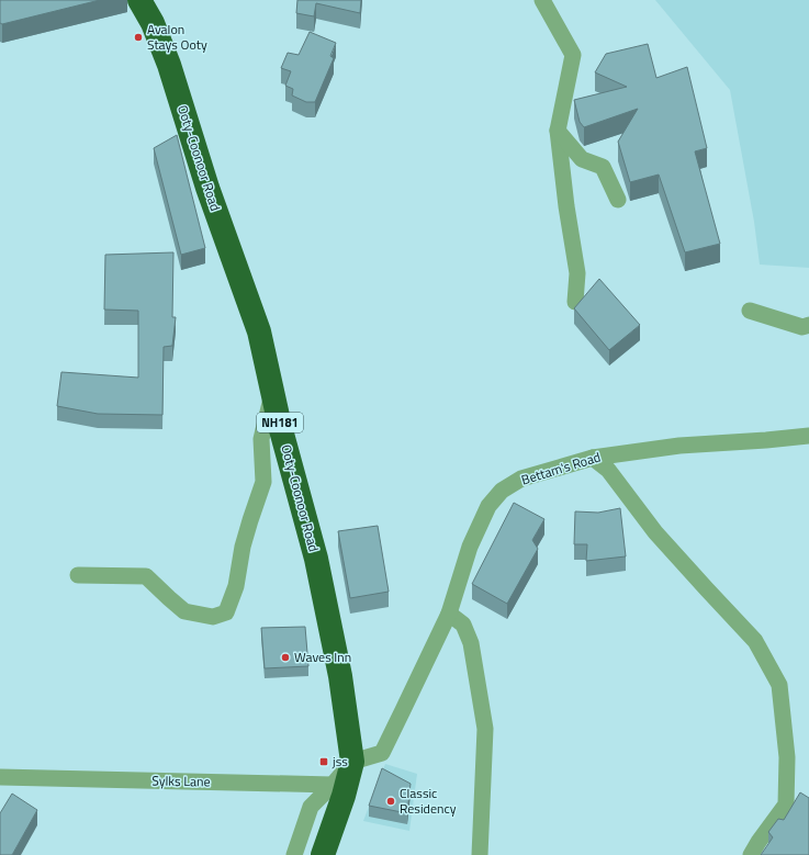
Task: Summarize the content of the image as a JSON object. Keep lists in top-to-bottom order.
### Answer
{
  "streets": {
    "highway": ["Ooty-Coonoor Road", "NH181"],
    "street": ["Bettam's Road", "Sylks Lane"]
  },
  "crossings": [
    ["Ooty-Coonoor Road", "Bettam's Road"]
  ],
  "places": {
    "other": ["Avalon Stays Ooty", "Waves Inn", "Classic Residency"],
    "transit": ["jss"]
  }
}
